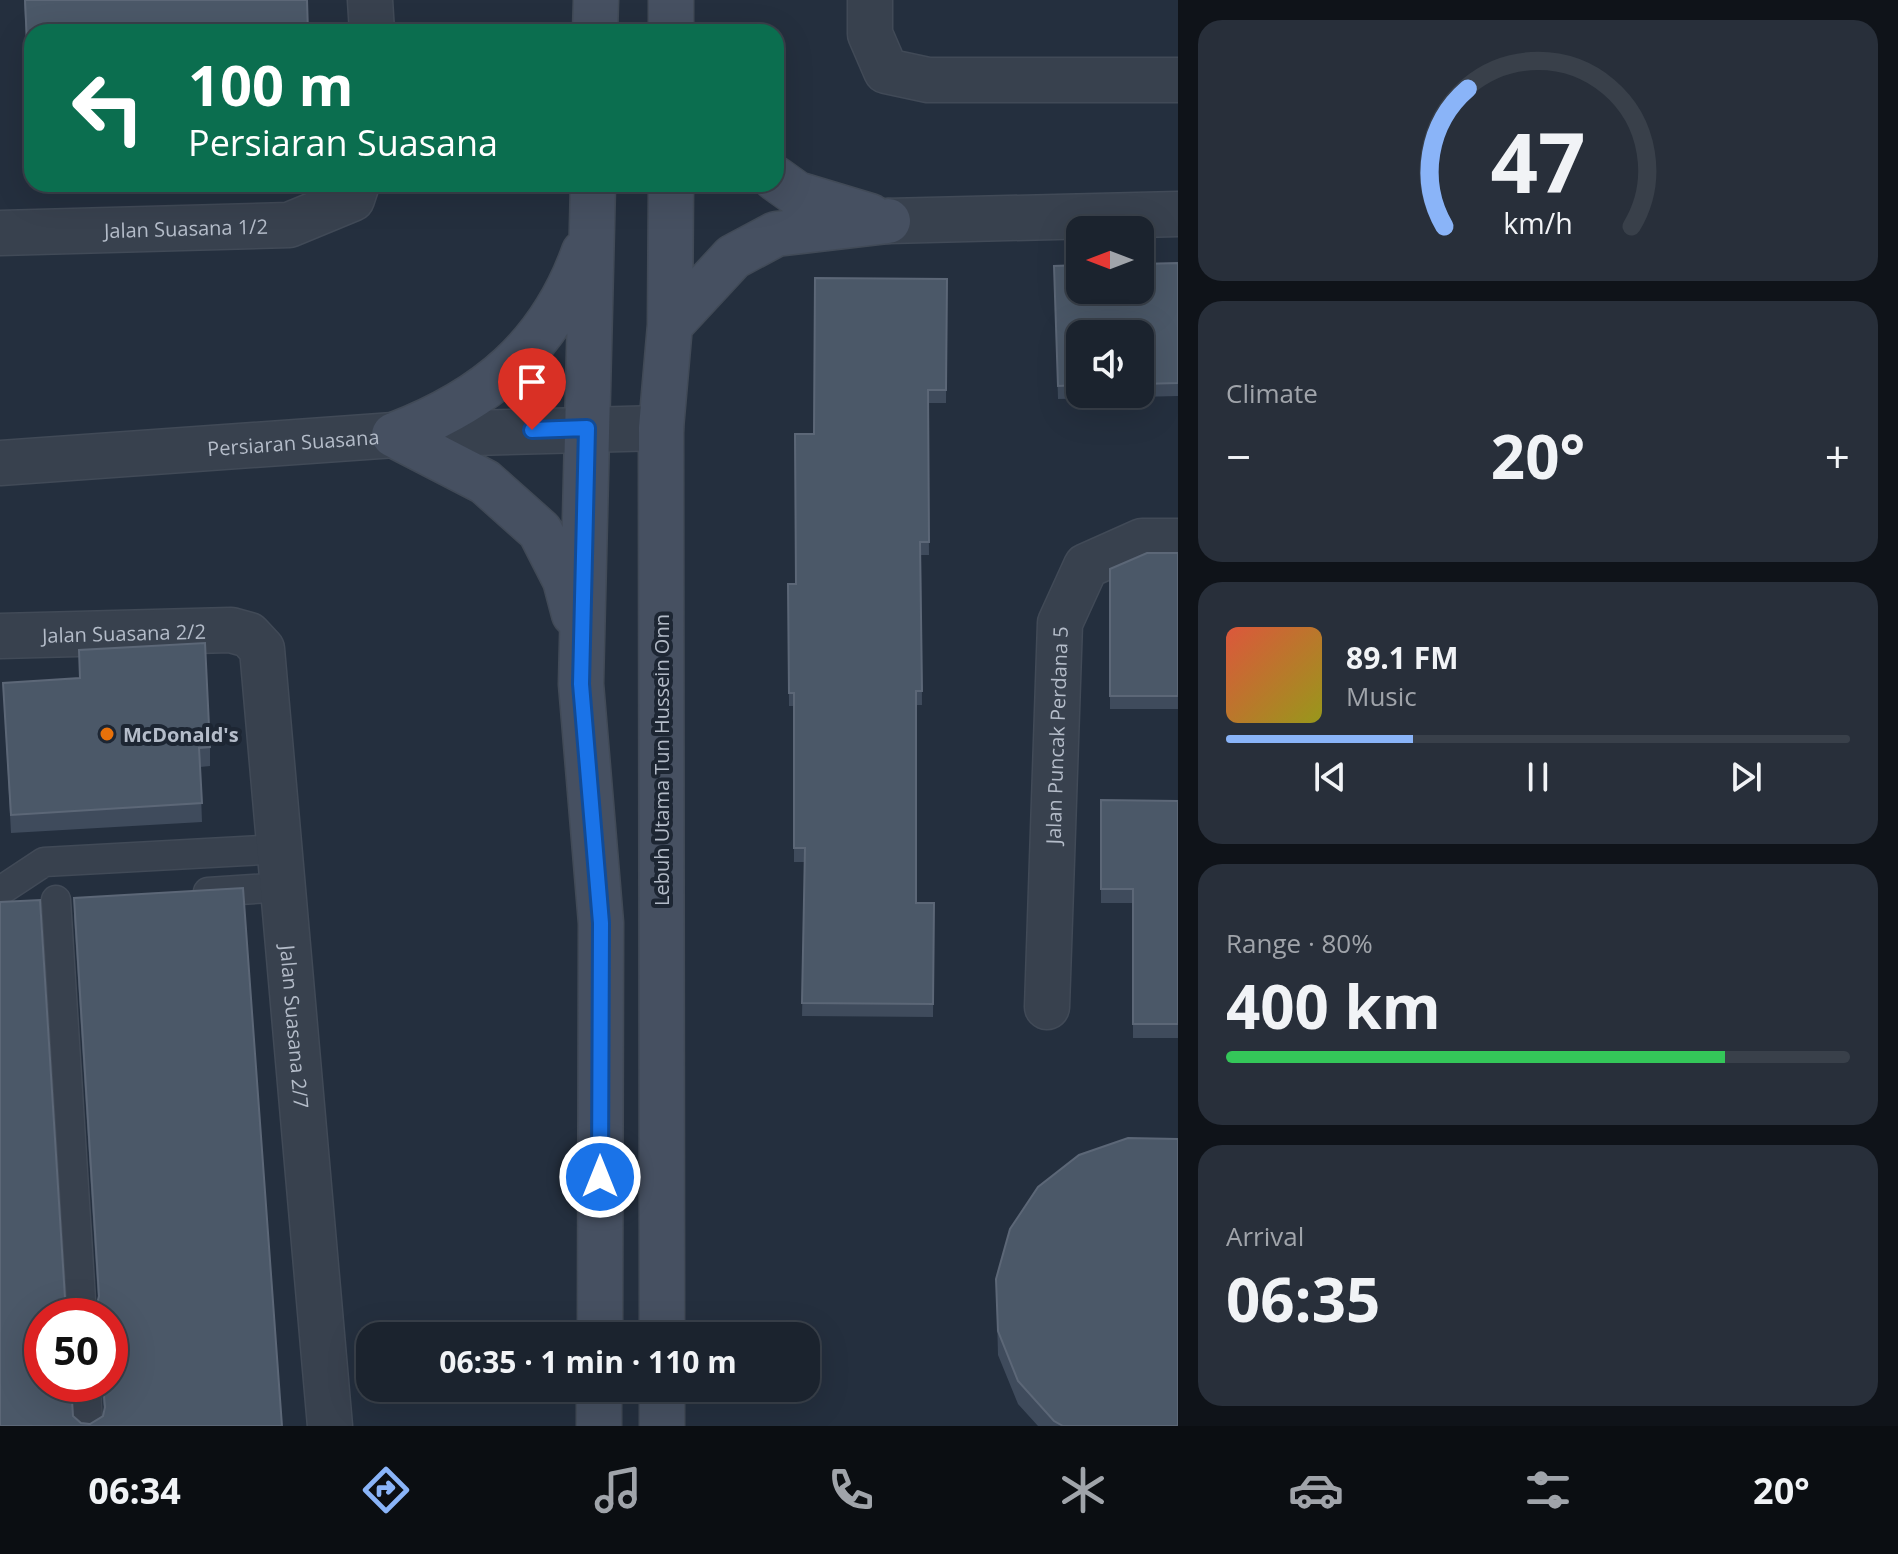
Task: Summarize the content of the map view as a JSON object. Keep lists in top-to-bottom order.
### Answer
{
  "streets": {
    "main road": ["Lebuh Utama Tun Hussein Onn"],
    "street": [
      "Jalan Suasana 1/2",
      "Persiaran Suasana",
      "Jalan Suasana 2/2",
      "Jalan Puncak Perdana 5",
      "Jalan Suasana 2/7"
    ]
  },
  "crossings": [
    ["Persiaran Suasana", "Lebuh Utama Tun Hussein Onn"],
    ["Jalan Suasana 2/2", "Jalan Suasana 2/7"]
  ],
  "places": ["McDonald's"],
  "north": "left",
  "page": {
    "turn": ["100 m", "Persiaran Suasana"],
    "tile": [
      "Climate",
      ["Range · 80%", "400 km"],
      ["Arrival", "06:35"]
    ],
    "heat": ["−", "20°", "+"],
    "song": ["89.1 FM", "Music"],
    "limit": "50",
    "trip": "06:35 · 1 min · 110 m",
    "tabs": ["06:34", "20°"],
    "gauge": ["47", "km/h"]
  }
}
